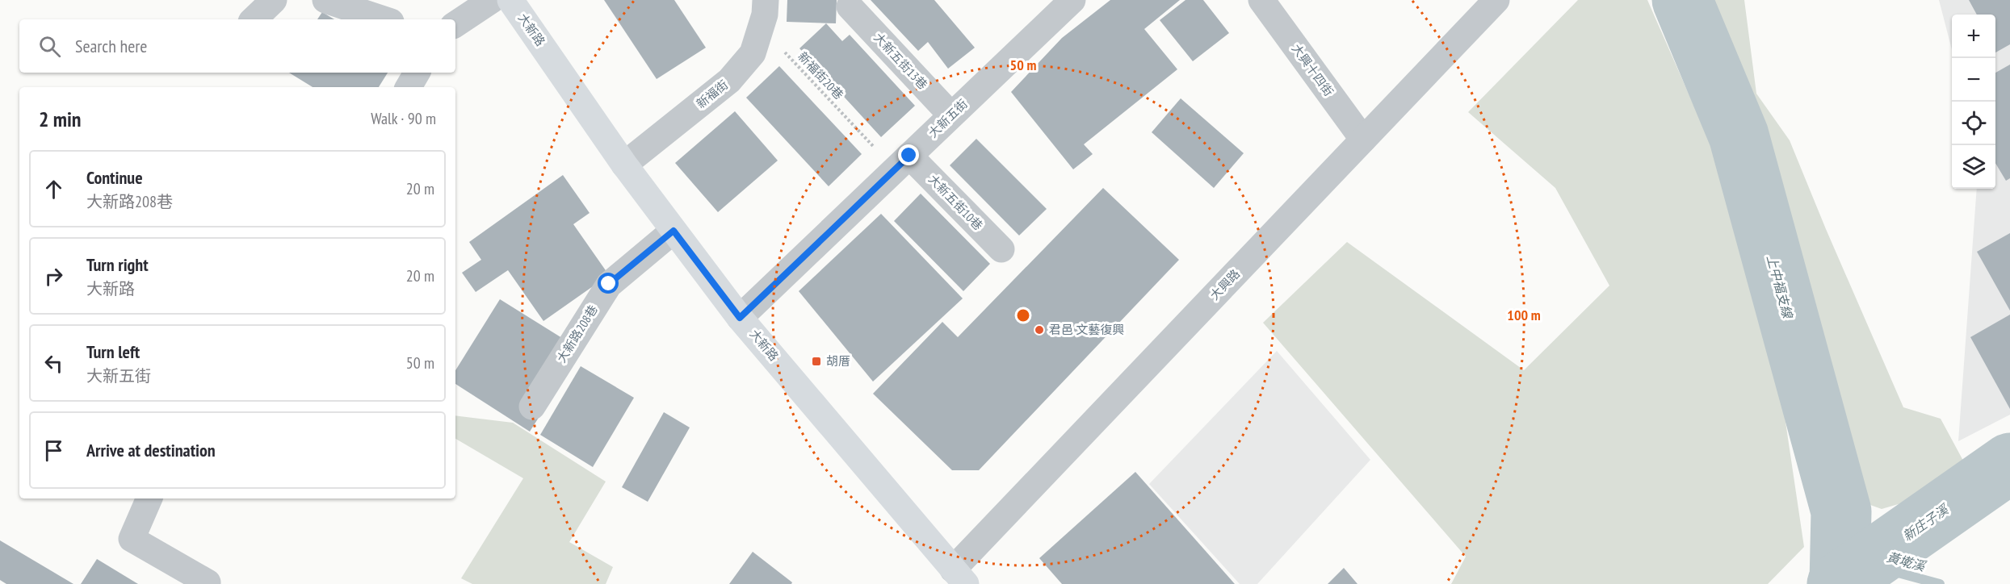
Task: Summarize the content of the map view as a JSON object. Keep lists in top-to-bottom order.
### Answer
{
  "streets": {
    "main road": ["大新路"],
    "street": [
      "大新五街13巷",
      "大興十四街",
      "新福街",
      "大新五街",
      "大新五街10巷",
      "大興路",
      "大新路208巷"
    ],
    "path": ["新福街20巷"]
  },
  "crossings": [
    ["大新路", "新福街"],
    ["大新路", "大新五街"],
    ["大新路", "大興路"],
    ["大新路", "大新路208巷"],
    ["大新五街13巷", "大新五街"],
    ["大興十四街", "大興路"],
    ["新福街20巷", "新福街"],
    ["大新五街", "大新五街10巷"]
  ],
  "water": ["上中福支線", "新庄子溪", "黃墘溪"],
  "places": {
    "other": ["君邑 文藝復興"],
    "transit": ["胡厝"]
  },
  "page": {
    "map_buttons": ["+", "−"],
    "search": "Search here",
    "heading": ["2 min", "Walk · 90 m"],
    "list": [
      ["Continue", "大新路208巷", "20 m"],
      ["Turn right", "大新路", "20 m"],
      ["Turn left", "大新五街", "50 m"],
      "Arrive at destination"
    ]
  },
  "rings": ["50 m", "100 m"]
}
